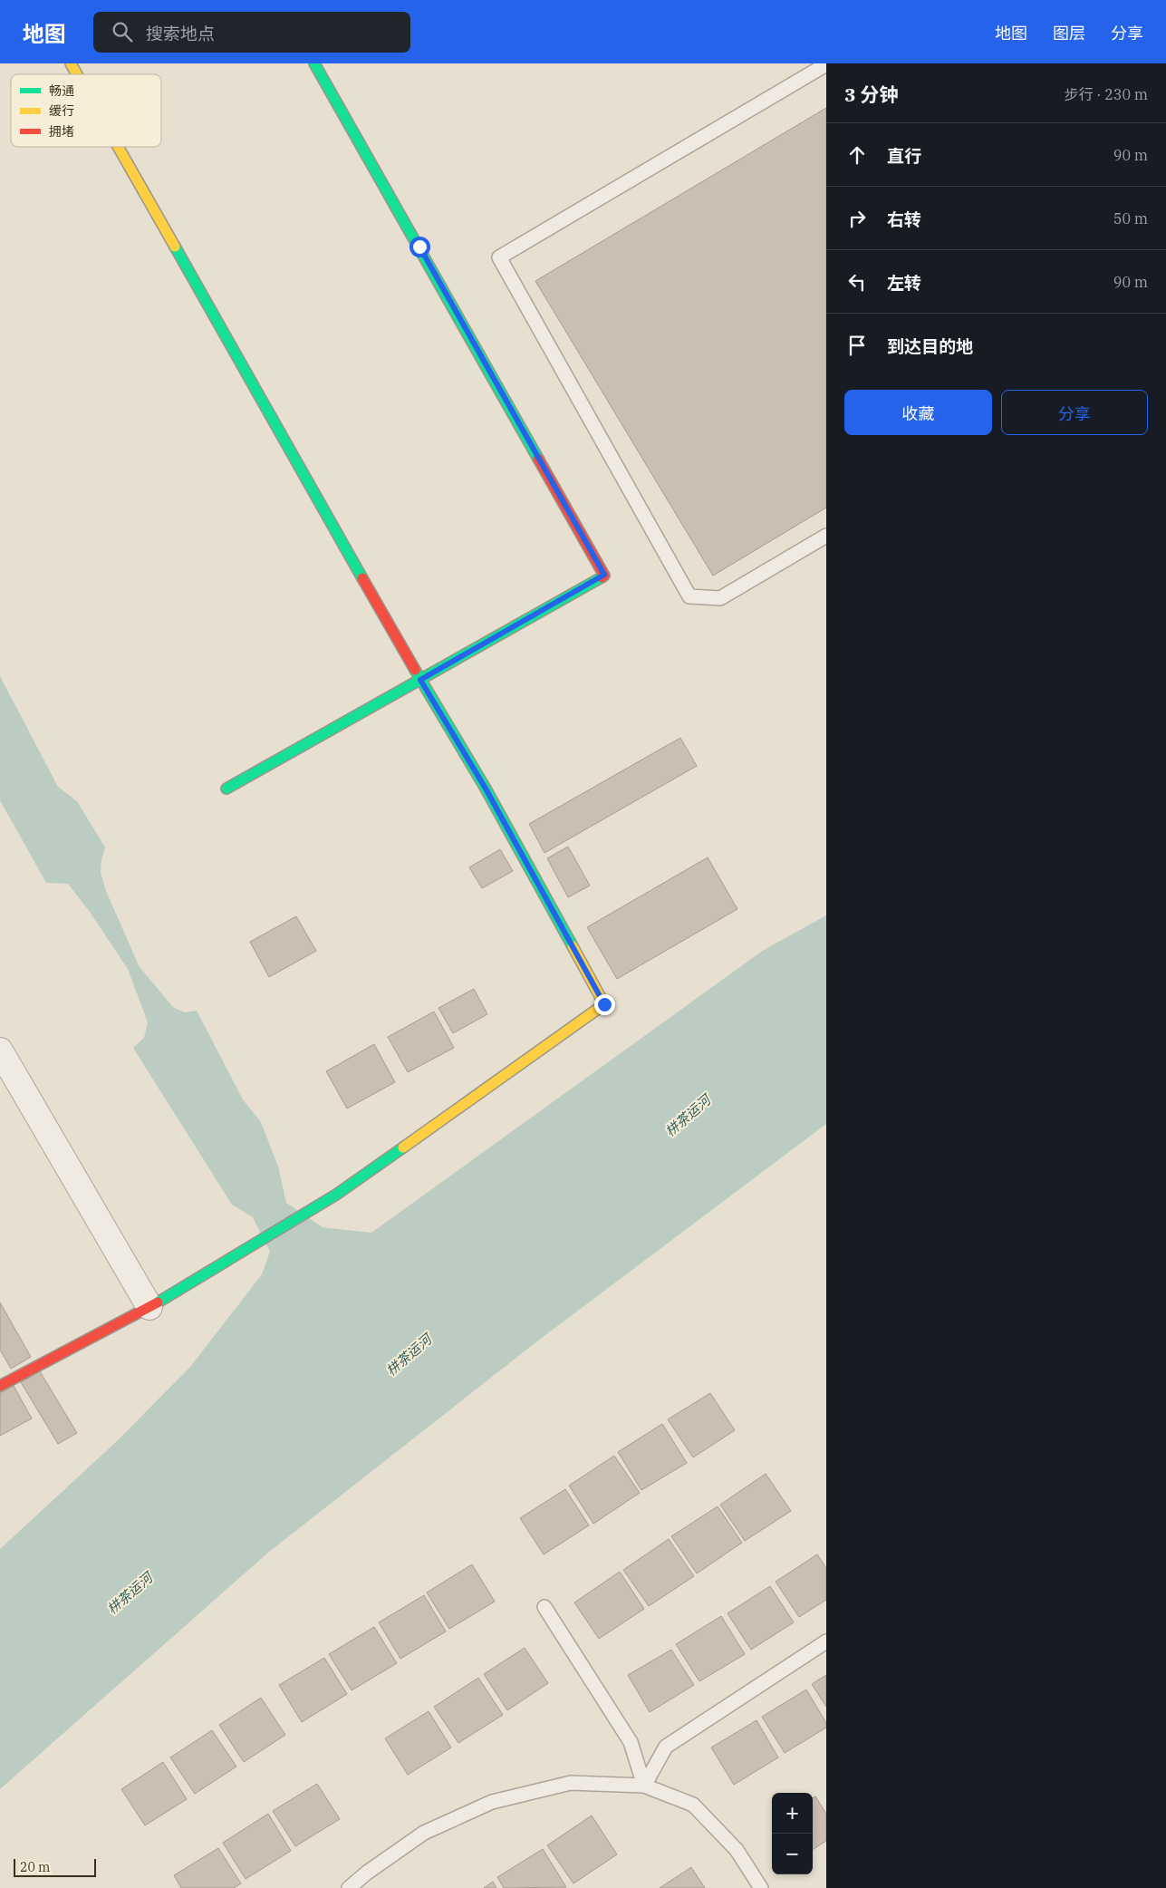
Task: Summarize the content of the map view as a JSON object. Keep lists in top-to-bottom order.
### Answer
{
  "water": ["栟茶运河"],
  "legend": ["畅通", "缓行", "拥堵"],
  "scale_bar": "20 m",
  "page": {
    "header": "地图",
    "search": "搜索地点",
    "nav": ["地图", "图层", "分享"],
    "heading": ["3 分钟", "步行 · 230 m"],
    "list": [
      ["直行", "90 m"],
      ["右转", "50 m"],
      ["左转", "90 m"],
      "到达目的地"
    ],
    "buttons": ["收藏", "分享"],
    "map_buttons": ["+", "−"],
    "scale": "20 m"
  }
}
